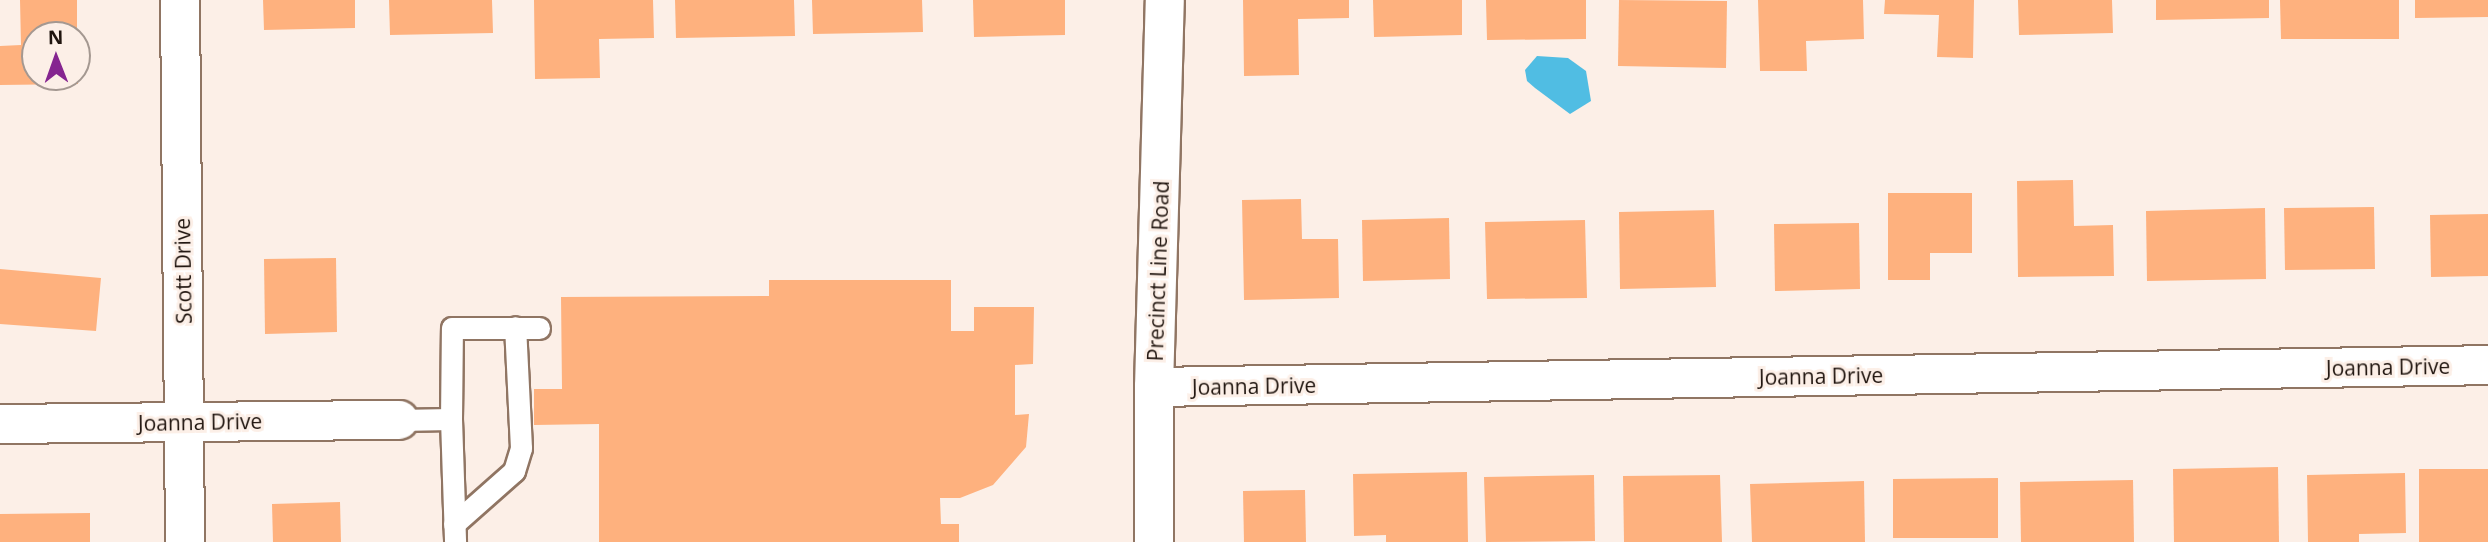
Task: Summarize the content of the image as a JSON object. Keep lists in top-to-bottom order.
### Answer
{
  "streets": {
    "street": ["Scott Drive", "Precinct Line Road", "Joanna Drive"]
  },
  "crossings": [
    ["Scott Drive", "Joanna Drive"],
    ["Precinct Line Road", "Joanna Drive"]
  ],
  "north": "top"
}
